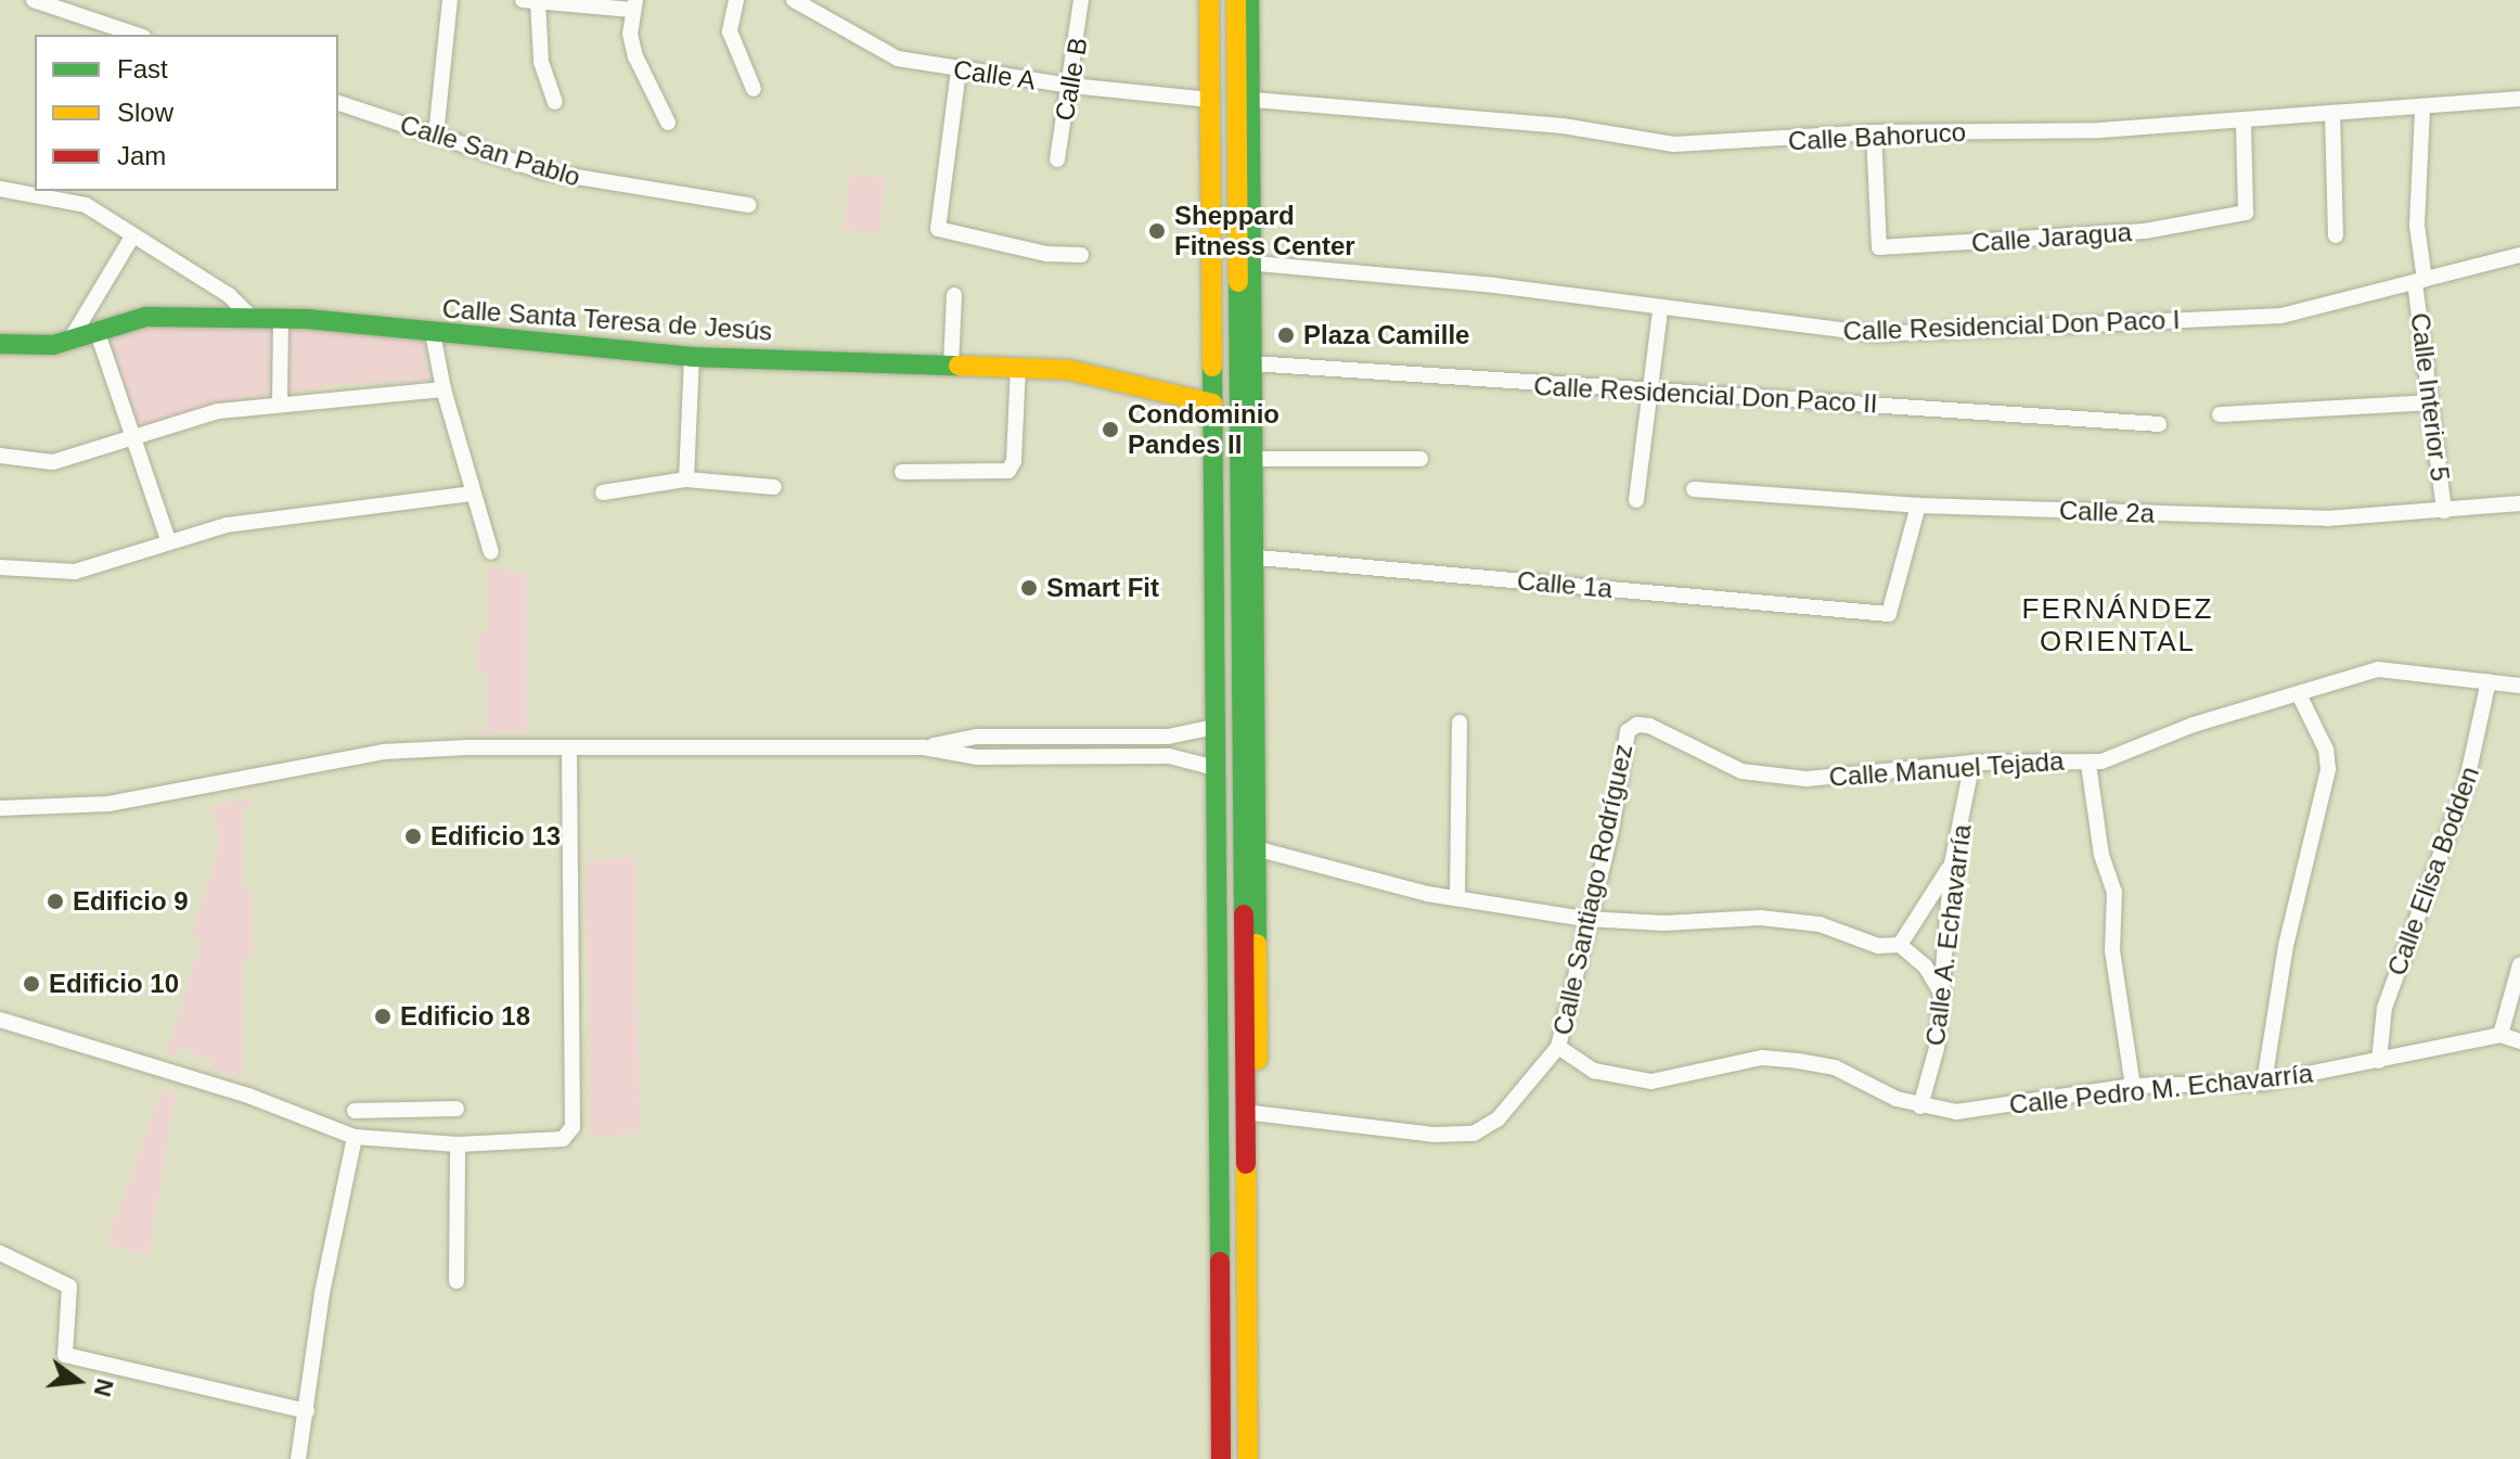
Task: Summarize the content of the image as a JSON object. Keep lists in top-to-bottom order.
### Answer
{
  "streets": {
    "main road": ["Calle Santa Teresa de Jesús"],
    "street": [
      "Calle A",
      "Calle B",
      "Calle Bahoruco",
      "Calle San Pablo",
      "Calle Jaragua",
      "Calle Residencial Don Paco I",
      "Calle Residencial Don Paco II",
      "Calle Interior 5",
      "Calle 2a",
      "Calle 1a",
      "Calle Manuel Tejada",
      "Calle Elisa Bodden",
      "Calle Santiago Rodríguez",
      "Calle A. Echavarría",
      "Calle Pedro M. Echavarría"
    ]
  },
  "crossings": [
    ["Calle A", "Calle B"],
    ["Calle Bahoruco", "Calle Jaragua"],
    ["Calle Bahoruco", "Calle Interior 5"],
    ["Calle Residencial Don Paco I", "Calle Interior 5"],
    ["Calle Interior 5", "Calle 2a"],
    ["Calle 2a", "Calle 1a"],
    ["Calle Manuel Tejada", "Calle Elisa Bodden"],
    ["Calle Manuel Tejada", "Calle Santiago Rodríguez"],
    ["Calle Manuel Tejada", "Calle A. Echavarría"],
    ["Calle Elisa Bodden", "Calle Pedro M. Echavarría"],
    ["Calle Santiago Rodríguez", "Calle Pedro M. Echavarría"],
    ["Calle A. Echavarría", "Calle Pedro M. Echavarría"]
  ],
  "districts": ["FERNÁNDEZ ORIENTAL"],
  "places": [
    "Sheppard Fitness Center",
    "Plaza Camille",
    "Condominio Pandes II",
    "Smart Fit",
    "Edificio 13",
    "Edificio 9",
    "Edificio 10",
    "Edificio 18"
  ],
  "legend": ["Fast", "Slow", "Jam"],
  "north": "right"
}
